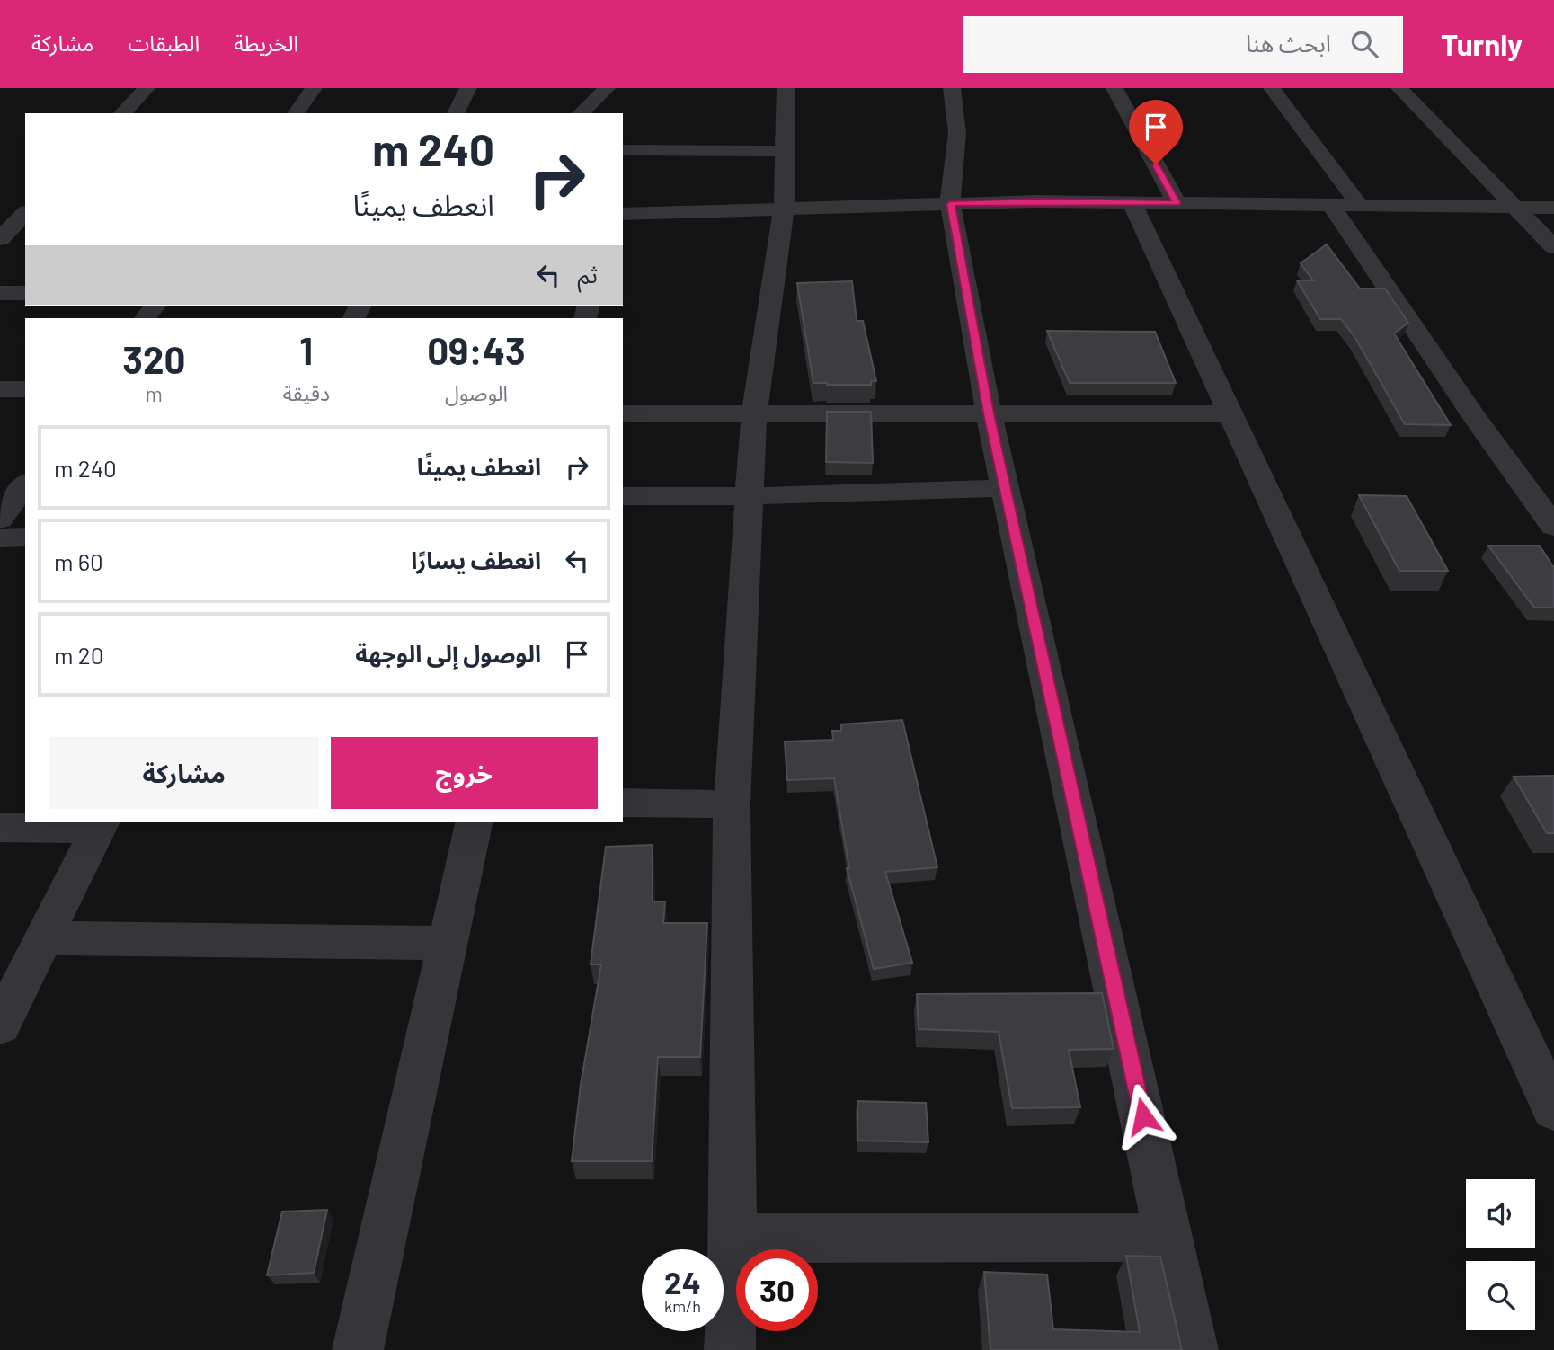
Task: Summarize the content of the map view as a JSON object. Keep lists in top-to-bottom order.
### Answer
{
  "page": {
    "header": "Turnly",
    "search": "ابحث هنا",
    "nav": ["الخريطة", "الطبقات", "مشاركة"],
    "turn": ["240 m", "انعطف يمينًا"],
    "then": "ثم",
    "eta": [
      "09:43",
      "الوصول",
      "1",
      "دقيقة",
      "320",
      "m"
    ],
    "list": [
      {
        "name": "انعطف يمينًا",
        "value": "240 m"
      },
      {
        "name": "انعطف يسارًا",
        "value": "60 m"
      },
      {
        "name": "الوصول إلى الوجهة",
        "value": "20 m"
      }
    ],
    "buttons": ["خروج", "مشاركة"],
    "speed": "24 km/h",
    "limit": "30"
  }
}
